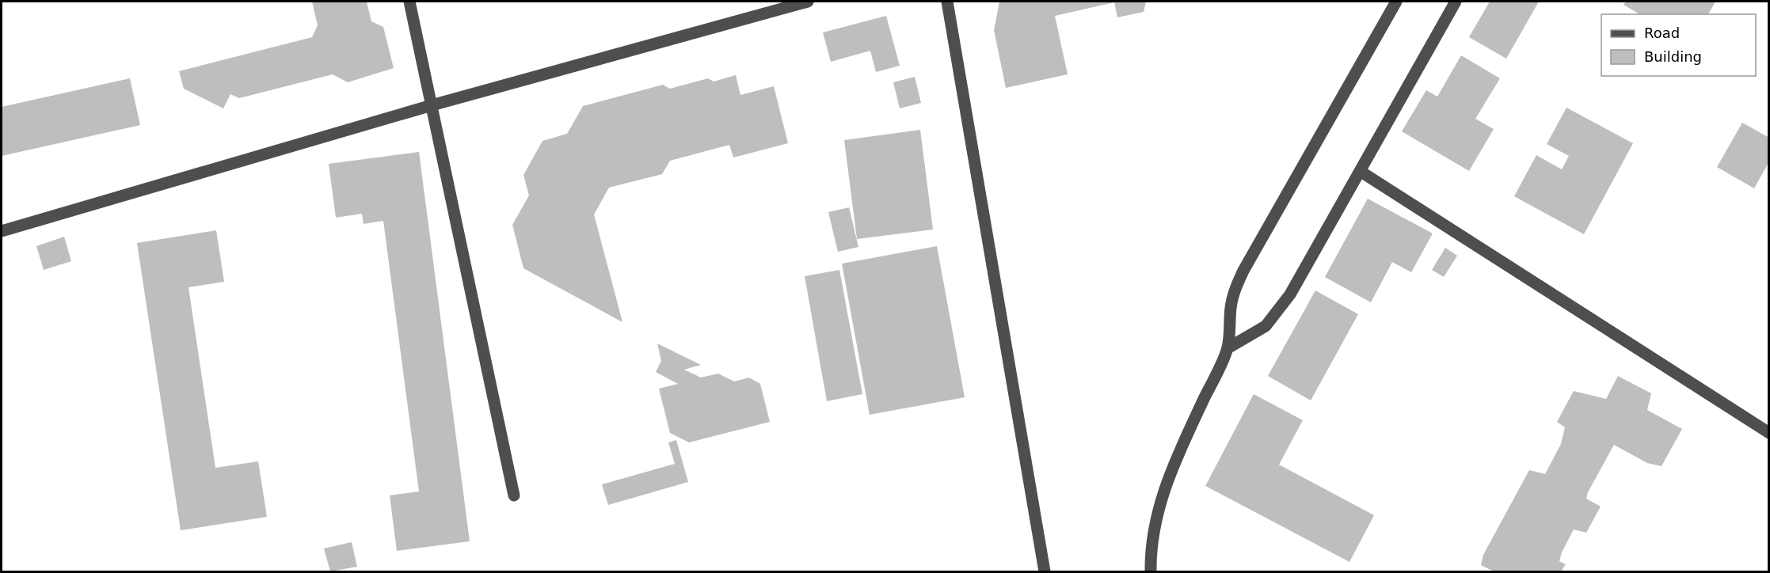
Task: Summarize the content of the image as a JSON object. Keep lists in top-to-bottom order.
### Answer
{
  "legend": ["Road", "Building"]
}
